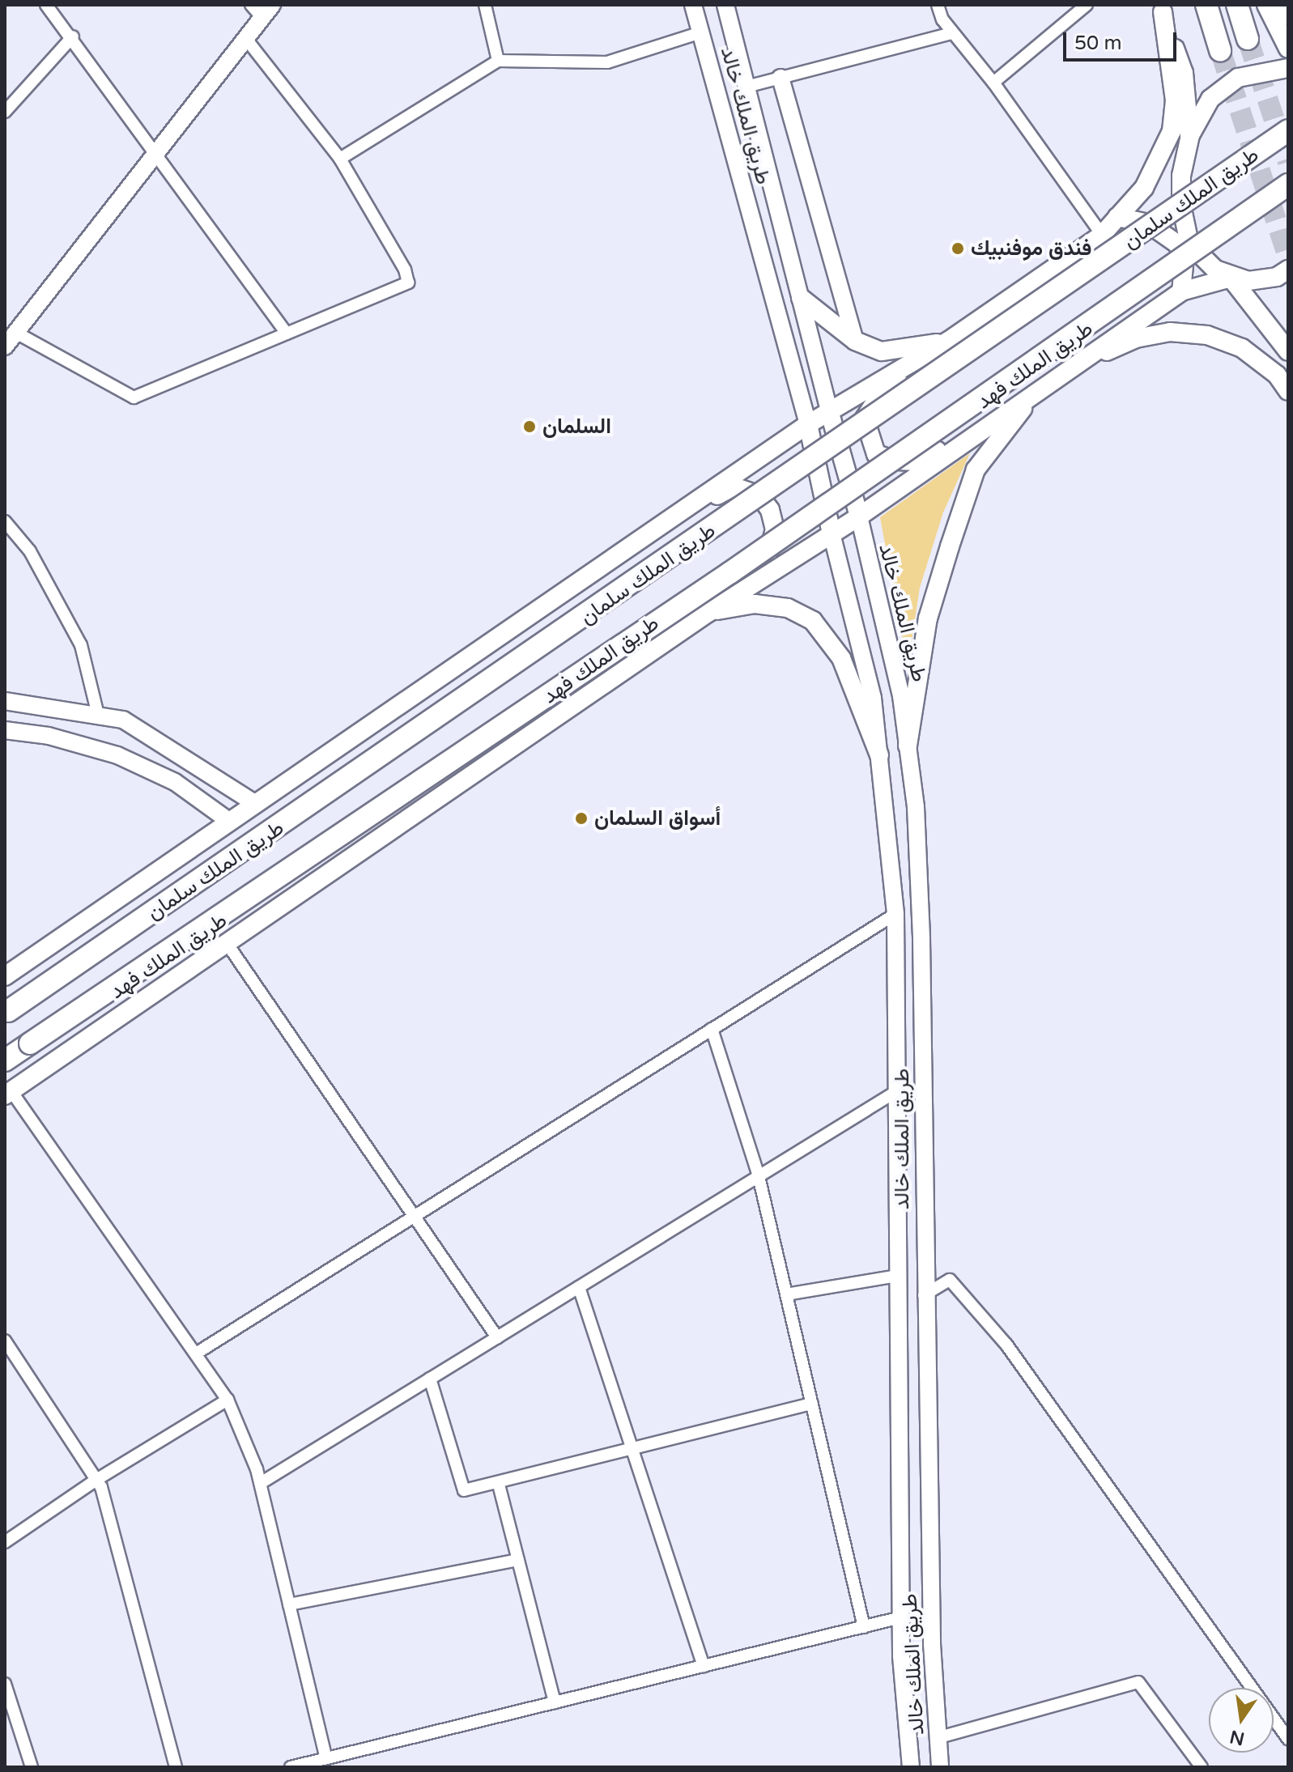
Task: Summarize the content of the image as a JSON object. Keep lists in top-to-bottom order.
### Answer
{
  "streets": {
    "highway": ["طريق الملك سلمان"],
    "main road": ["طريق الملك خالد", "طريق الملك فهد"]
  },
  "crossings": [
    ["طريق الملك خالد", "طريق الملك فهد"]
  ],
  "places": ["فندق موفنبيك", "السلمان", "أسواق السلمان"],
  "scale_bar": "50 m",
  "north": "bottom"
}
